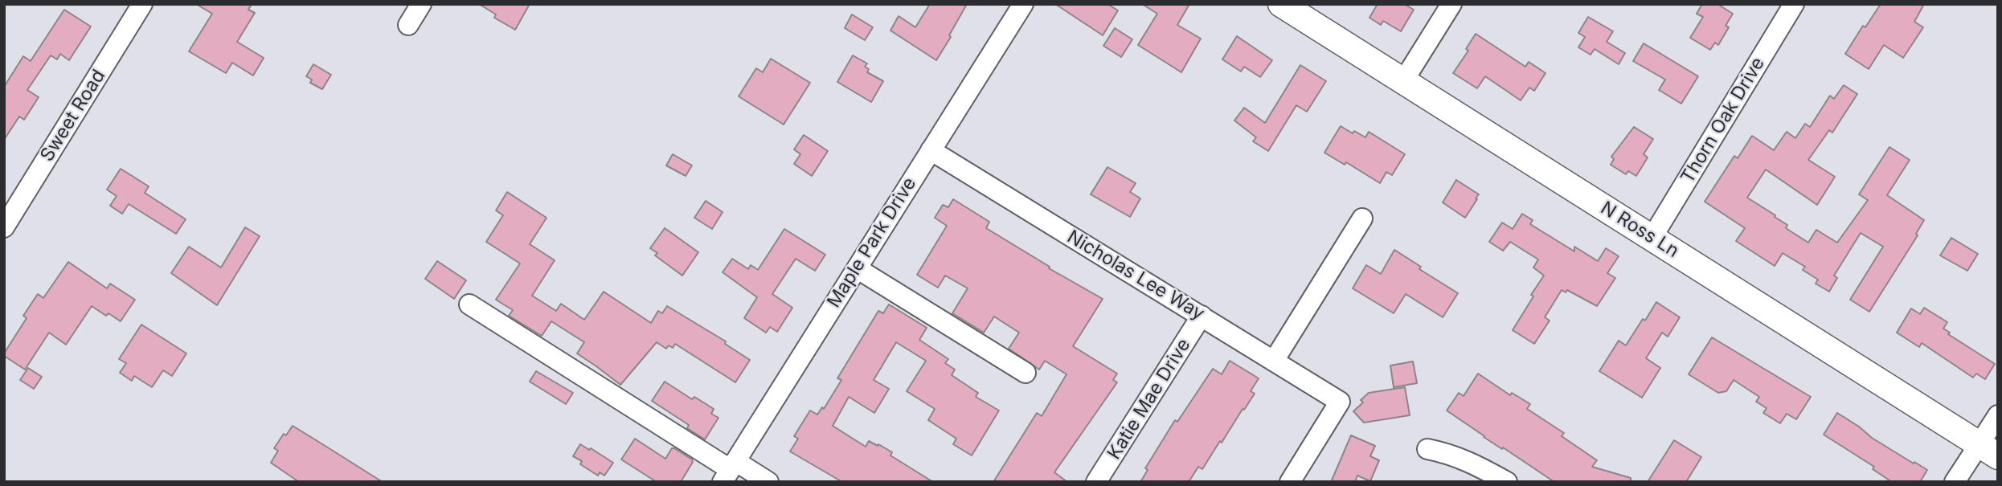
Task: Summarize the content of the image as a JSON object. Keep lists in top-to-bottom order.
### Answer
{
  "streets": {
    "main road": ["N Ross Ln"],
    "street": [
      "Sweet Road",
      "Thorn Oak Drive",
      "Maple Park Drive",
      "Nicholas Lee Way",
      "Katie Mae Drive"
    ]
  },
  "crossings": [
    ["Thorn Oak Drive", "N Ross Ln"],
    ["Maple Park Drive", "Nicholas Lee Way"],
    ["Nicholas Lee Way", "Katie Mae Drive"]
  ]
}
